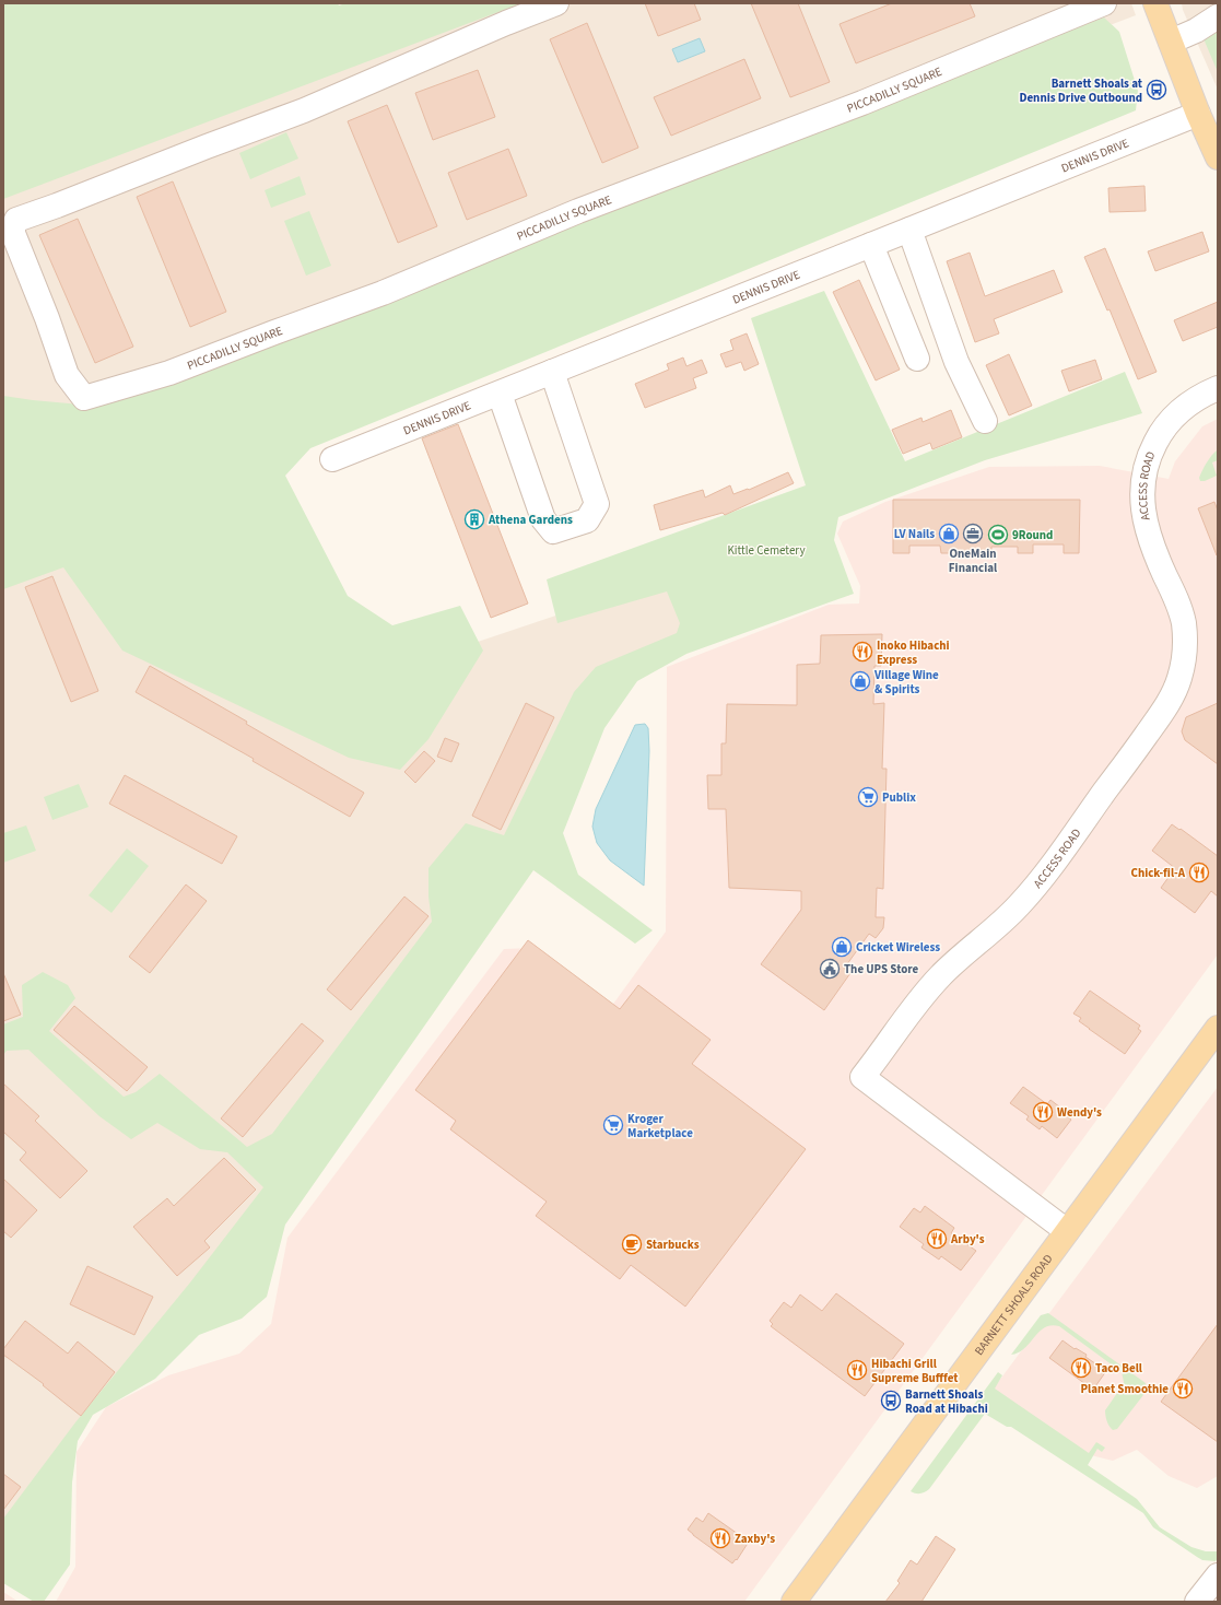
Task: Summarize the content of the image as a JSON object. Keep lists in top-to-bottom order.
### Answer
{
  "streets": {
    "main road": ["BARNETT SHOALS ROAD"],
    "street": ["PICCADILLY SQUARE", "DENNIS DRIVE", "ACCESS ROAD"]
  },
  "crossings": [
    ["ACCESS ROAD", "BARNETT SHOALS ROAD"]
  ],
  "parks": ["Kittle Cemetery"],
  "places": {
    "bus stop": ["Barnett Shoals at Dennis Drive Outbound", "Barnett Shoals Road at Hibachi"],
    "building": ["Athena Gardens"],
    "shop": ["LV Nails", "Village Wine & Spirits", "Cricket Wireless"],
    "office": ["OneMain Financial"],
    "sports": ["9Round"],
    "restaurant": [
      "Inoko Hibachi Express",
      "Chick-fil-A",
      "Wendy's",
      "Arby's",
      "Taco Bell",
      "Hibachi Grill Supreme Bufffet",
      "Planet Smoothie",
      "Zaxby's"
    ],
    "supermarket": ["Publix", "Kroger Marketplace"],
    "public building": ["The UPS Store"],
    "cafe": ["Starbucks"]
  }
}
